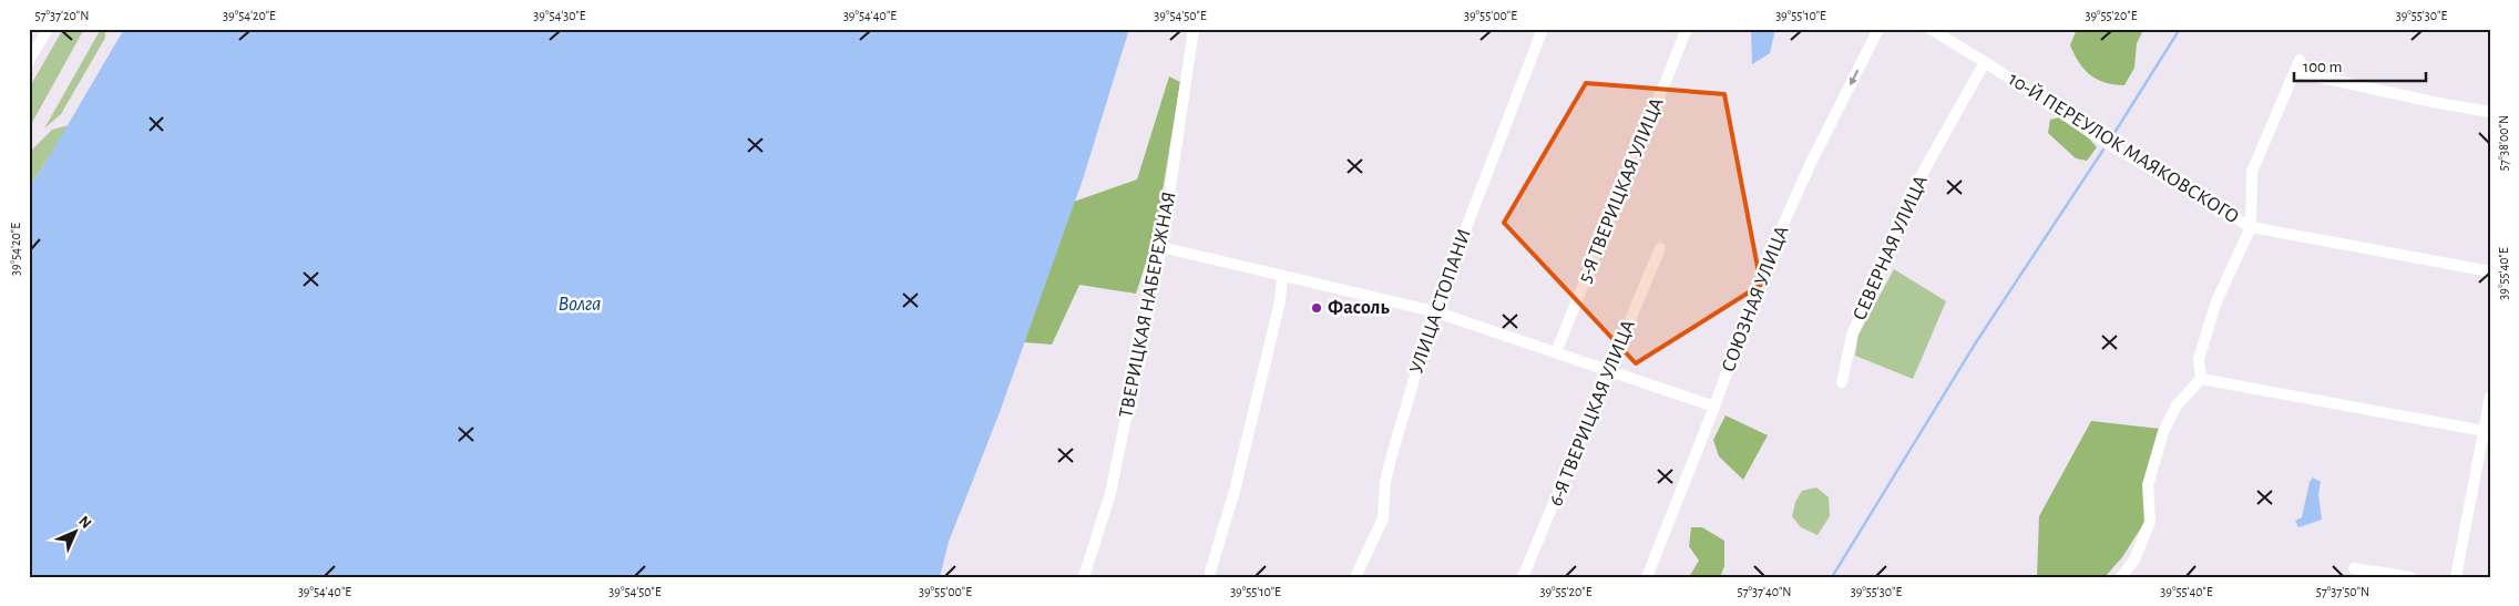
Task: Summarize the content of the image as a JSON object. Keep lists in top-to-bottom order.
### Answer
{
  "streets": {
    "street": [
      "10-Й ПЕРЕУЛОК МАЯКОВСКОГО",
      "5-Я ТВЕРИЦКАЯ УЛИЦА",
      "СЕВЕРНАЯ УЛИЦА",
      "СОЮЗНАЯ УЛИЦА",
      "УЛИЦА СТОПАНИ",
      "ТВЕРИЦКАЯ НАБЕРЕЖНАЯ",
      "6-Я ТВЕРИЦКАЯ УЛИЦА"
    ]
  },
  "crossings": [
    ["10-Й ПЕРЕУЛОК МАЯКОВСКОГО", "СЕВЕРНАЯ УЛИЦА"]
  ],
  "one_way": ["СОЮЗНАЯ УЛИЦА"],
  "water": ["Волга"],
  "places": ["Фасоль"],
  "scale_bar": "100 m",
  "north": "top right",
  "coordinates": [
    "57°37'20\"N",
    "39°54'20\"E",
    "39°54'30\"E",
    "39°54'40\"E",
    "39°54'50\"E",
    "39°55'00\"E",
    "39°55'10\"E",
    "39°55'20\"E",
    "39°55'30\"E",
    "57°38'00\"N",
    "39°55'40\"E",
    "57°37'40\"N",
    "57°37'50\"N"
  ]
}
